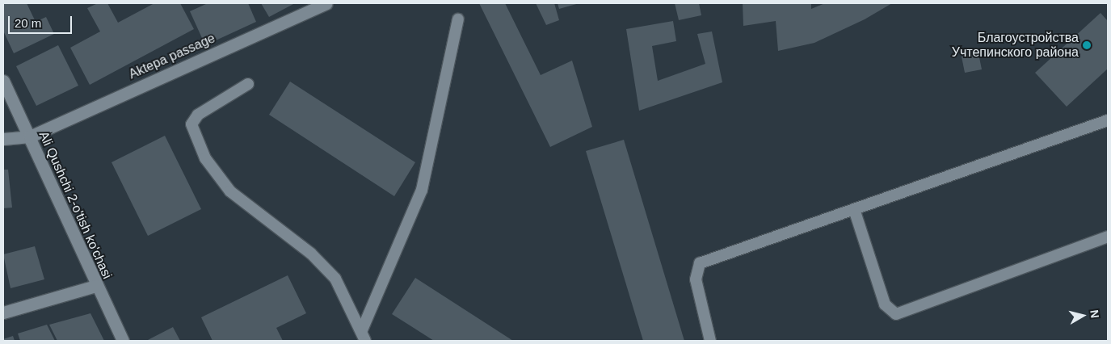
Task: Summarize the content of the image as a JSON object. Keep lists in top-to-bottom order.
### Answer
{
  "streets": {
    "street": ["Aktepa passage", "Ali Qushchi 2-o'tish ko'chasi"]
  },
  "crossings": [
    ["Aktepa passage", "Ali Qushchi 2-o'tish ko'chasi"]
  ],
  "places": ["Благоустройства Учтепинского района"],
  "scale_bar": "20 m",
  "north": "right"
}
